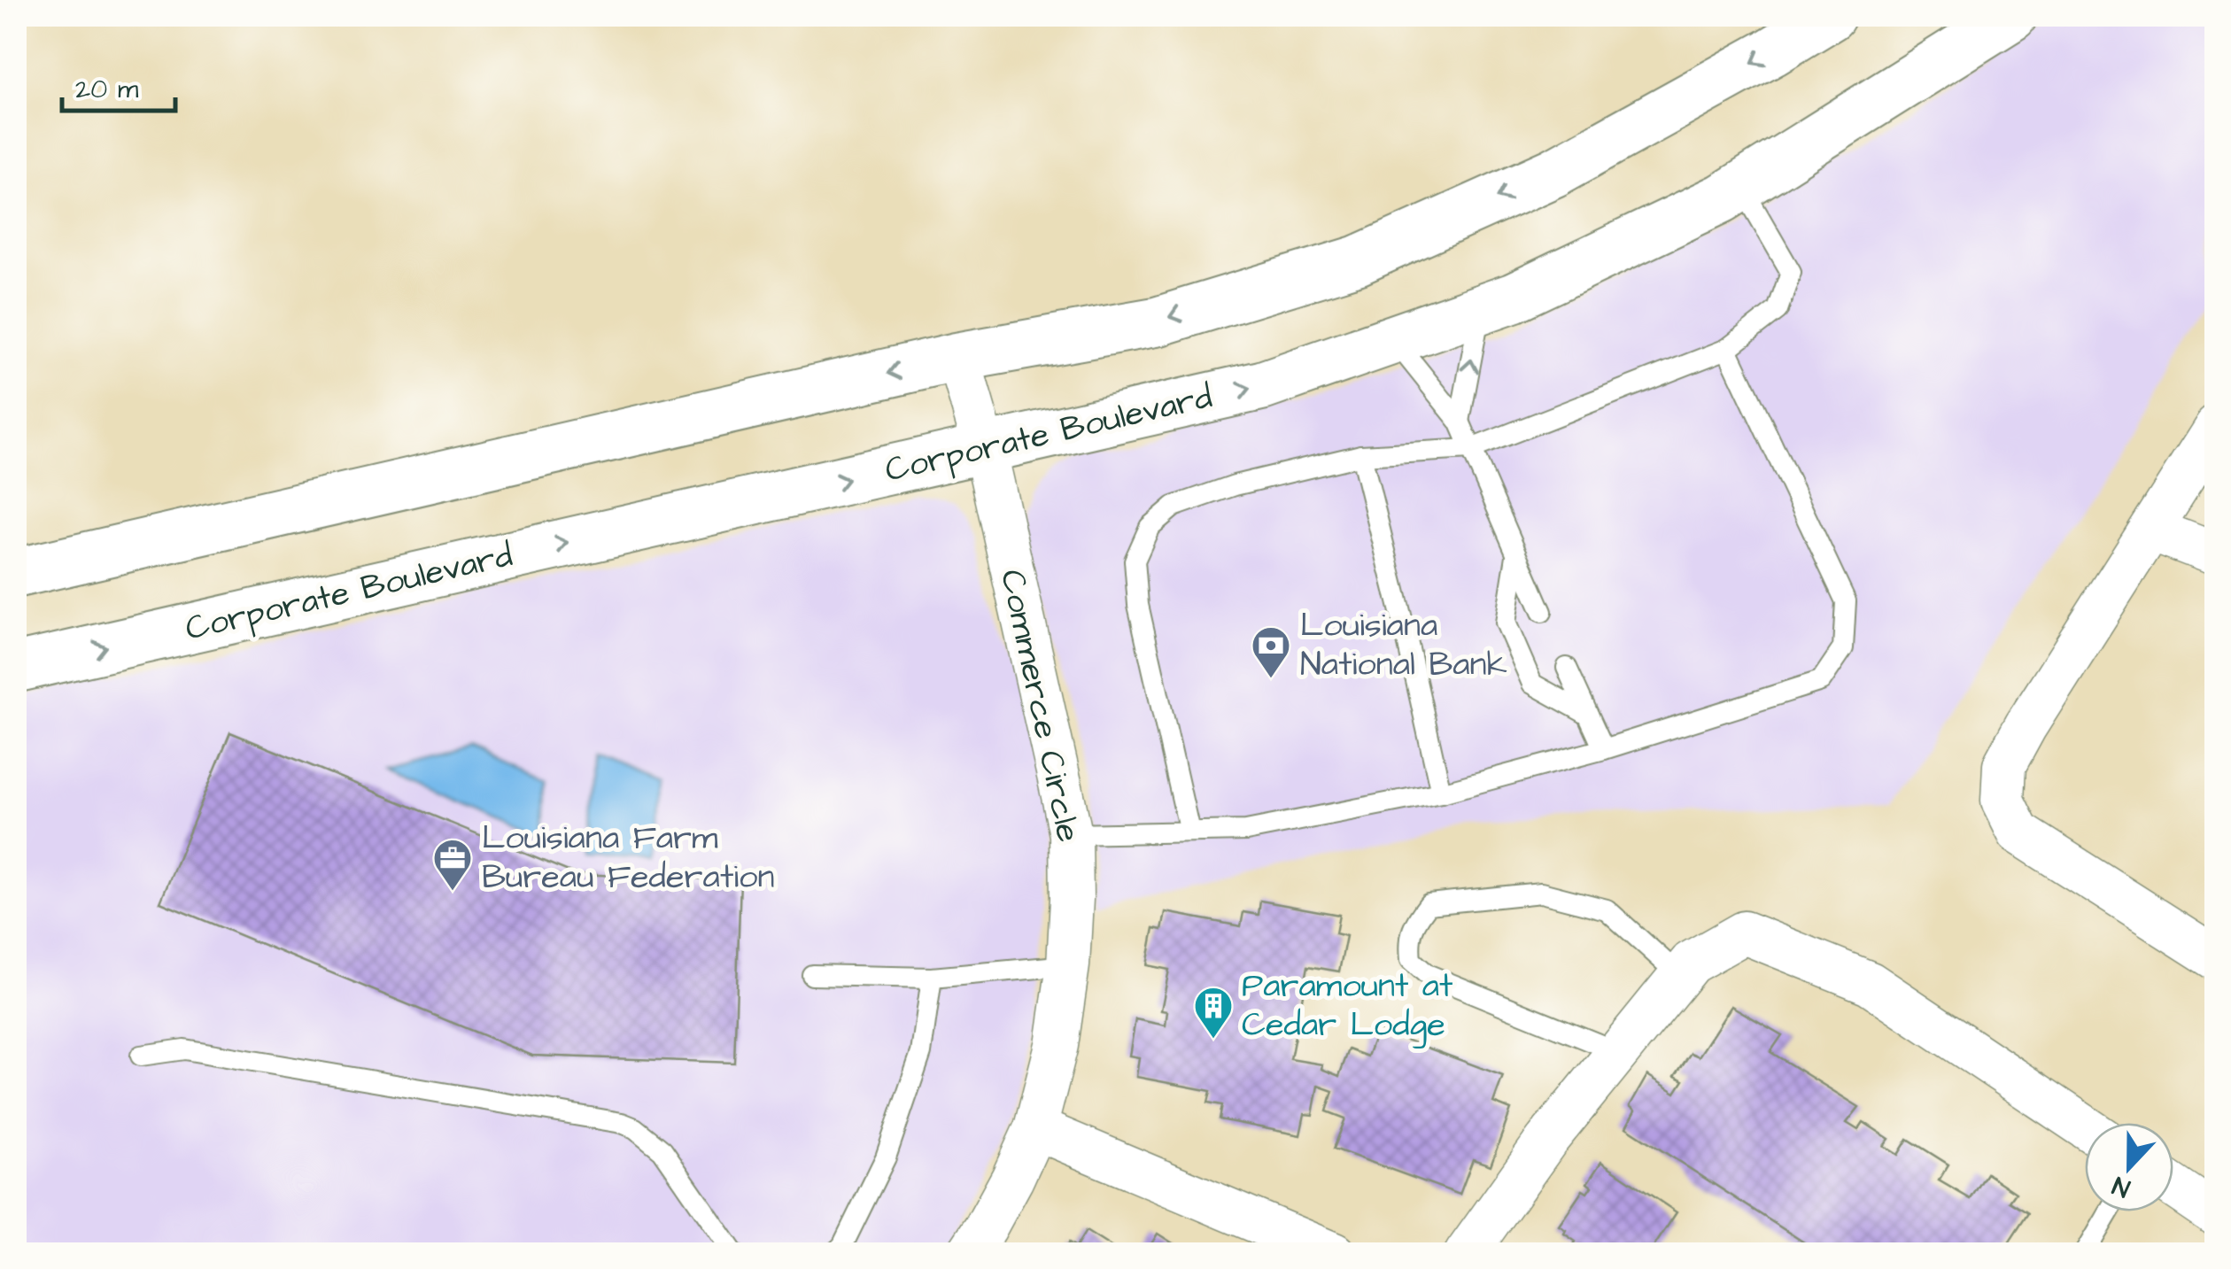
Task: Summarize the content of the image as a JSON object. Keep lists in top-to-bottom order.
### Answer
{
  "streets": {
    "street": ["Corporate Boulevard", "Commerce Circle"]
  },
  "crossings": [
    ["Corporate Boulevard", "Commerce Circle"]
  ],
  "places": {
    "bank": ["Louisiana National Bank"],
    "office": ["Louisiana Farm Bureau Federation"],
    "building": ["Paramount at Cedar Lodge"]
  },
  "scale_bar": "20 m",
  "north": "bottom"
}
